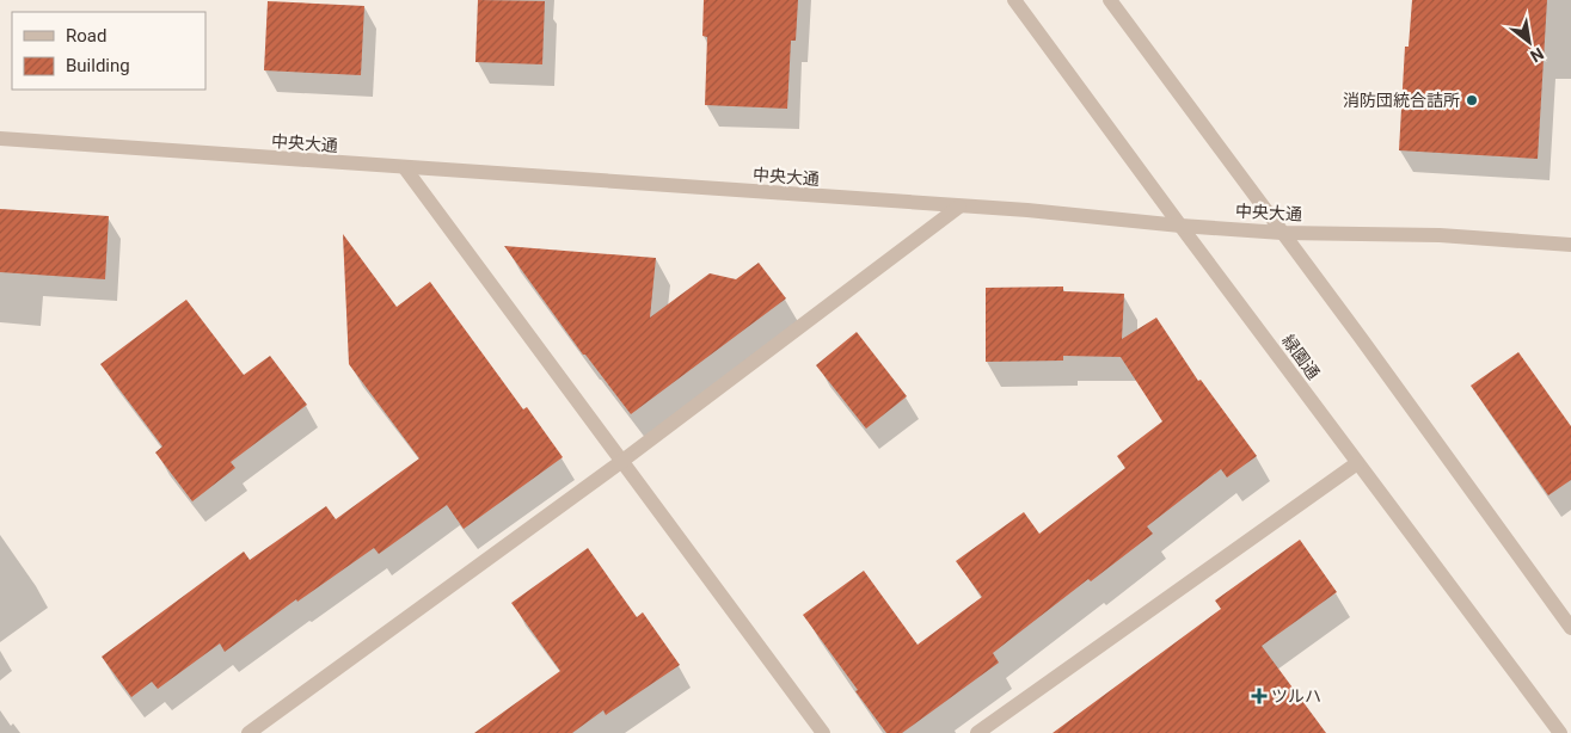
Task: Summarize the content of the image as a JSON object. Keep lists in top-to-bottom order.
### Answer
{
  "streets": {
    "street": ["中央大通", "緑園通"]
  },
  "crossings": [
    ["中央大通", "緑園通"]
  ],
  "places": {
    "other": ["消防団統合詰所"],
    "health": ["ツルハ"]
  },
  "legend": ["Road", "Building"],
  "north": "bottom right"
}
